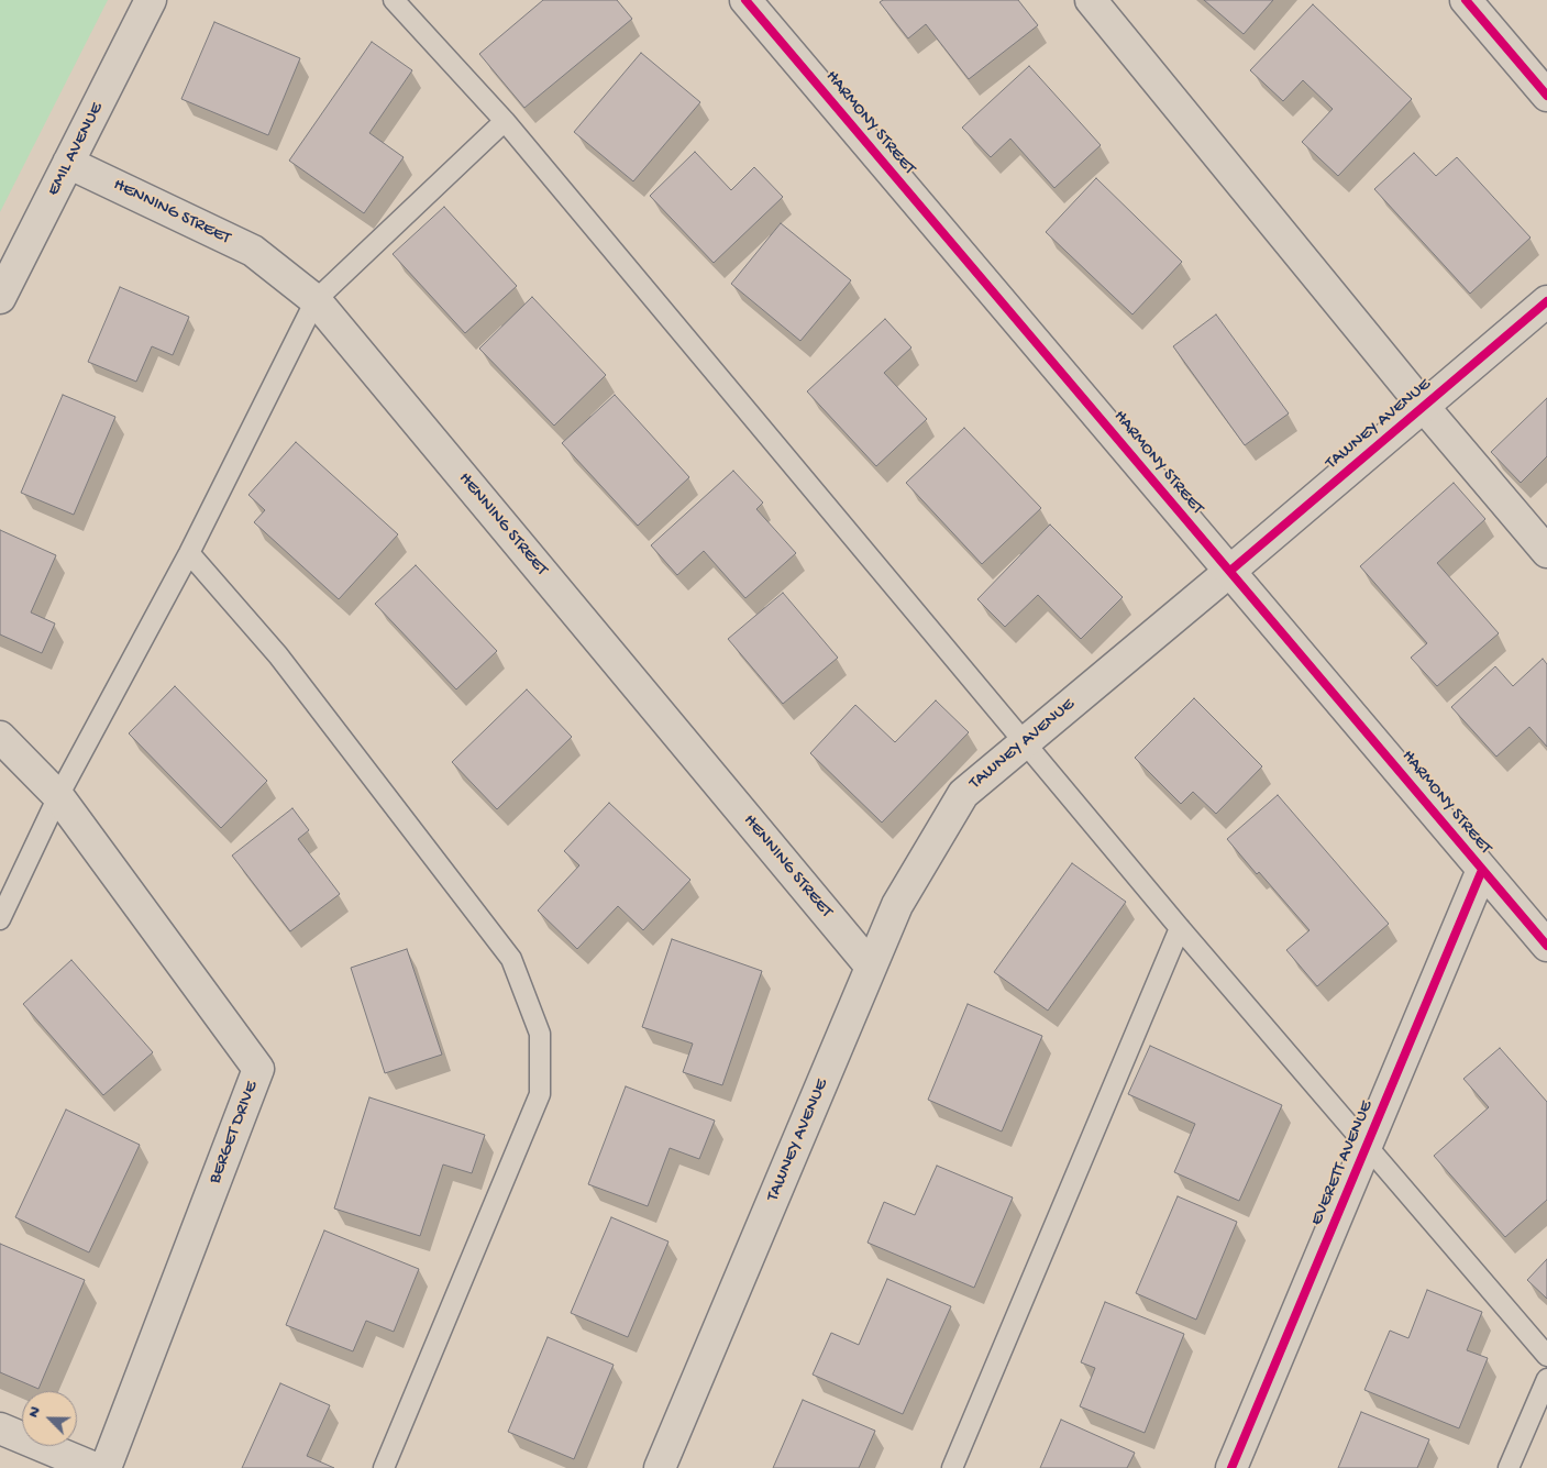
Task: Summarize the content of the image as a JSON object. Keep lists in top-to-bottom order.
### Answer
{
  "streets": {
    "street": [
      "HARMONY STREET",
      "EMIL AVENUE",
      "HENNING STREET",
      "TAWNEY AVENUE",
      "BERGET DRIVE",
      "EVERETT AVENUE"
    ]
  },
  "crossings": [
    ["HARMONY STREET", "TAWNEY AVENUE"],
    ["HARMONY STREET", "EVERETT AVENUE"],
    ["EMIL AVENUE", "HENNING STREET"],
    ["HENNING STREET", "TAWNEY AVENUE"]
  ],
  "north": "top left"
}
